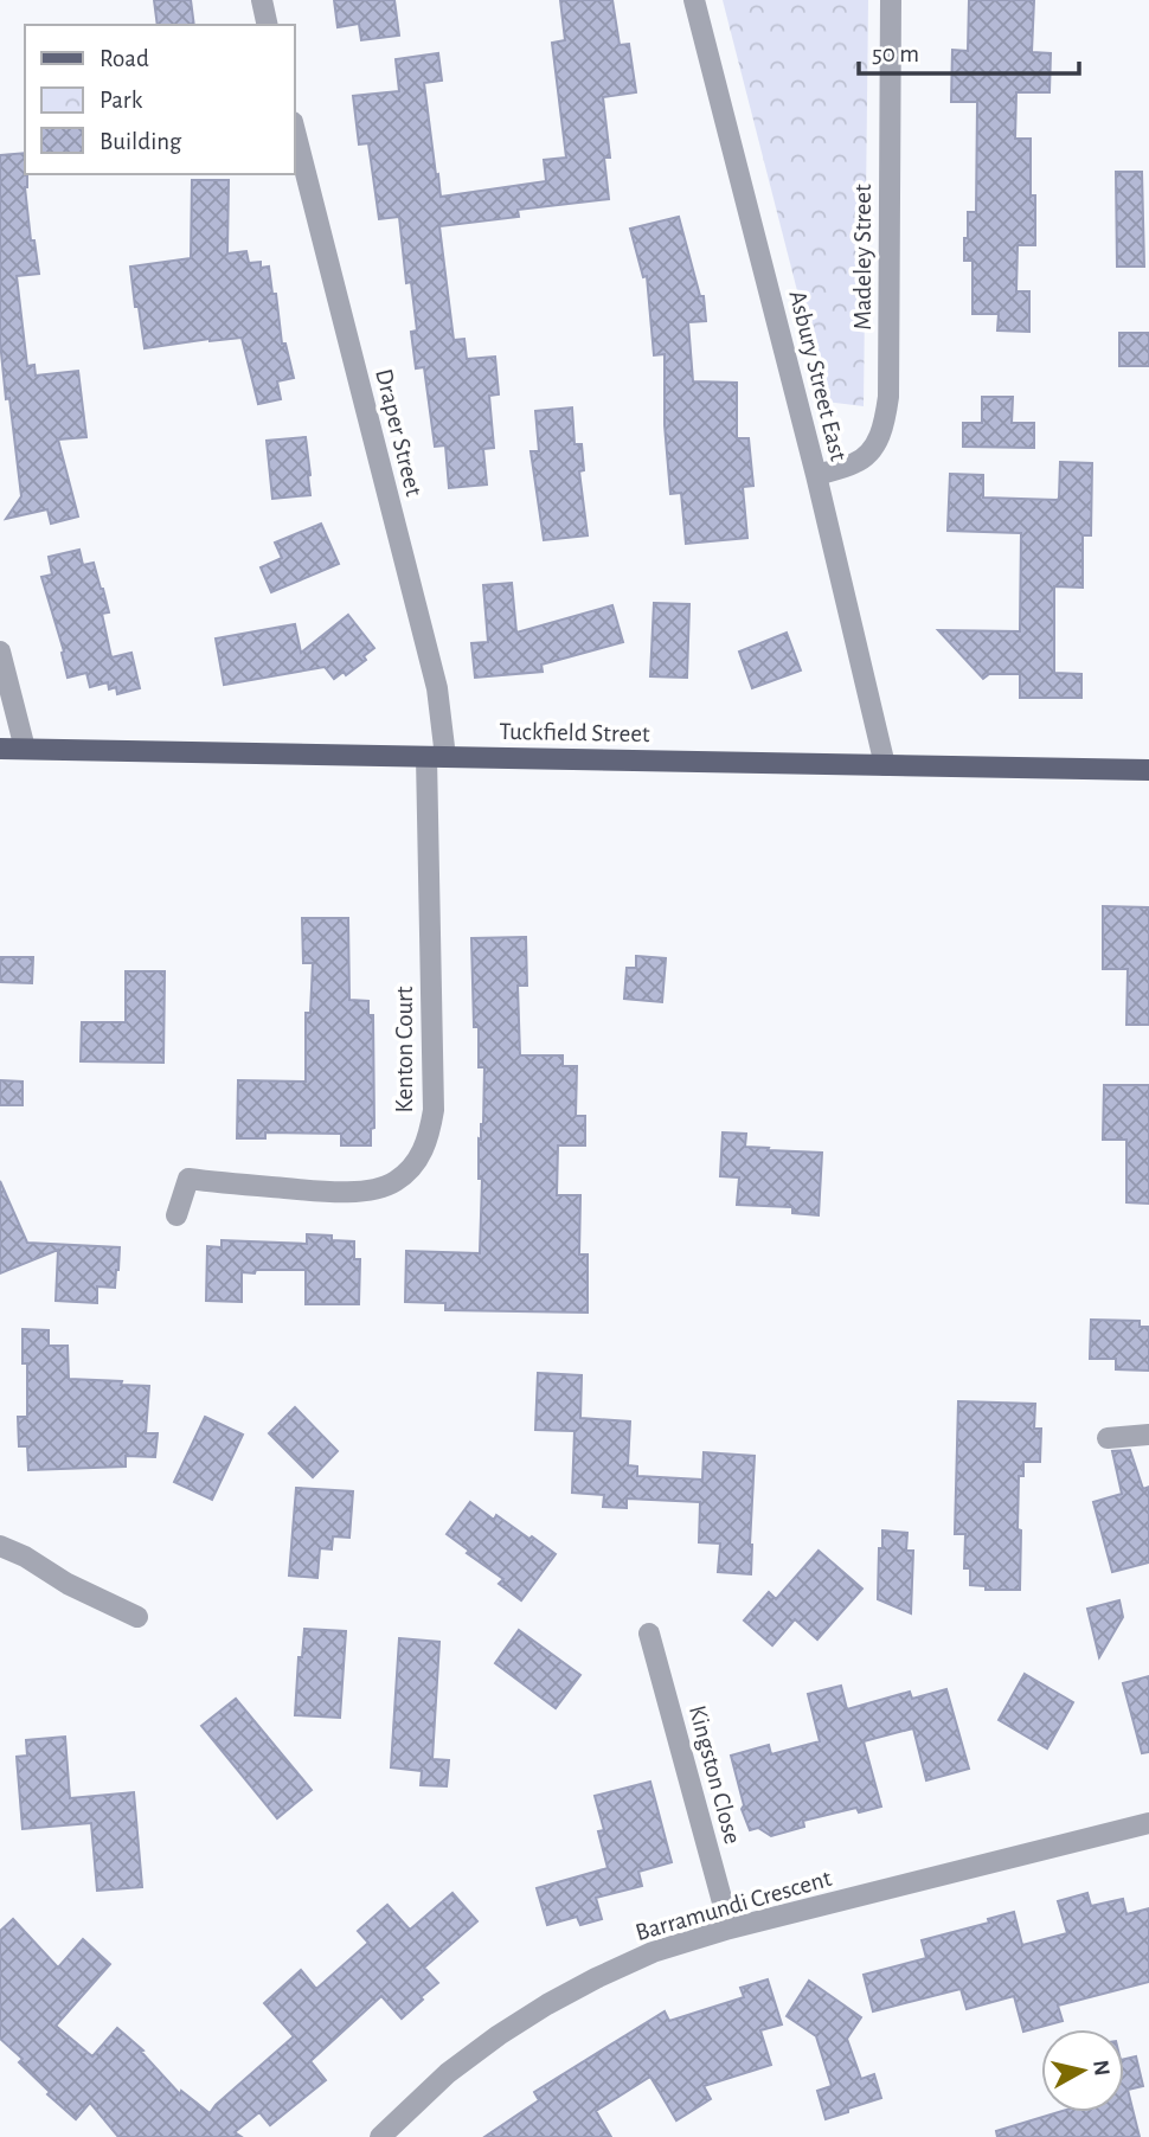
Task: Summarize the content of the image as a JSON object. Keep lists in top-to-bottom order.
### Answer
{
  "streets": {
    "main road": ["Tuckfield Street"],
    "street": [
      "Madeley Street",
      "Asbury Street East",
      "Draper Street",
      "Kenton Court",
      "Kingston Close",
      "Barramundi Crescent"
    ]
  },
  "crossings": [
    ["Madeley Street", "Asbury Street East"],
    ["Asbury Street East", "Tuckfield Street"],
    ["Draper Street", "Tuckfield Street"],
    ["Draper Street", "Kenton Court"],
    ["Tuckfield Street", "Kenton Court"],
    ["Kingston Close", "Barramundi Crescent"]
  ],
  "legend": ["Road", "Park", "Building"],
  "scale_bar": "50 m",
  "north": "right"
}
